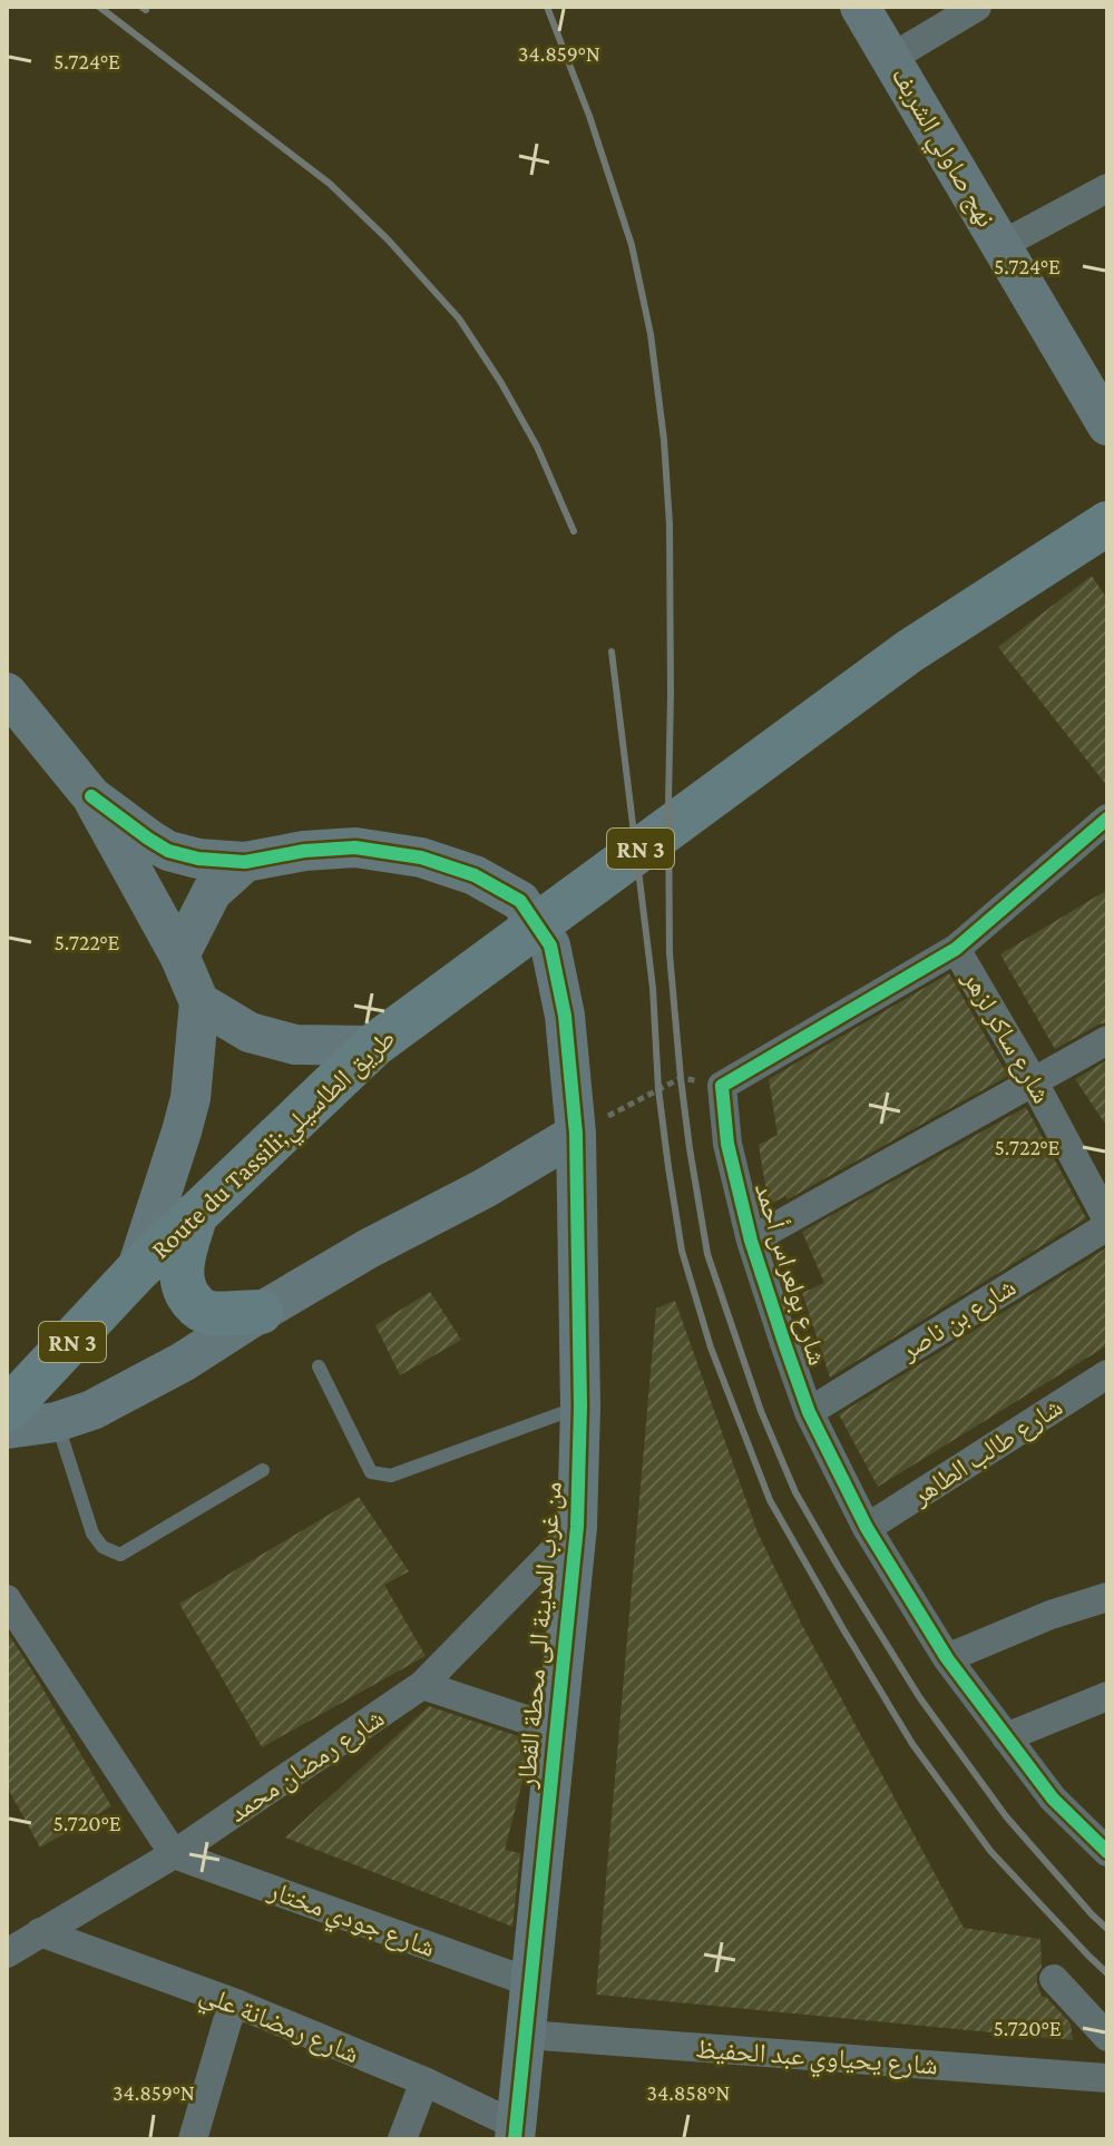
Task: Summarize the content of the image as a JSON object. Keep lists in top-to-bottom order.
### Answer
{
  "streets": {
    "main road": ["RN 3", "Route du Tassili;طريق الطاسيلي"],
    "street": [
      "نهج صاولي الشربف",
      "شارع ساكر لزهر",
      "شارع بولعراس أحمد",
      "شارع بن ناصر",
      "شارع طالب الطاهر",
      "من غرب المدينة الى محطة القطار",
      "شارع رمضان محمد",
      "شارع جودي مختار",
      "شارع رمضانة علي",
      "شارع يحياوي عبد الحفيظ"
    ]
  },
  "crossings": [
    ["شارع ساكر لزهر", "شارع بن ناصر"],
    ["شارع بولعراس أحمد", "شارع بن ناصر"],
    ["شارع بولعراس أحمد", "شارع طالب الطاهر"],
    ["من غرب المدينة الى محطة القطار", "شارع رمضان محمد"],
    ["من غرب المدينة الى محطة القطار", "شارع جودي مختار"],
    ["من غرب المدينة الى محطة القطار", "شارع رمضانة علي"],
    ["من غرب المدينة الى محطة القطار", "شارع يحياوي عبد الحفيظ"],
    ["شارع رمضان محمد", "شارع جودي مختار"],
    ["شارع رمضان محمد", "شارع رمضانة علي"]
  ],
  "coordinates": [
    "34.859°N",
    "5.724°E",
    "5.722°E",
    "5.720°E",
    "34.858°N"
  ]
}
